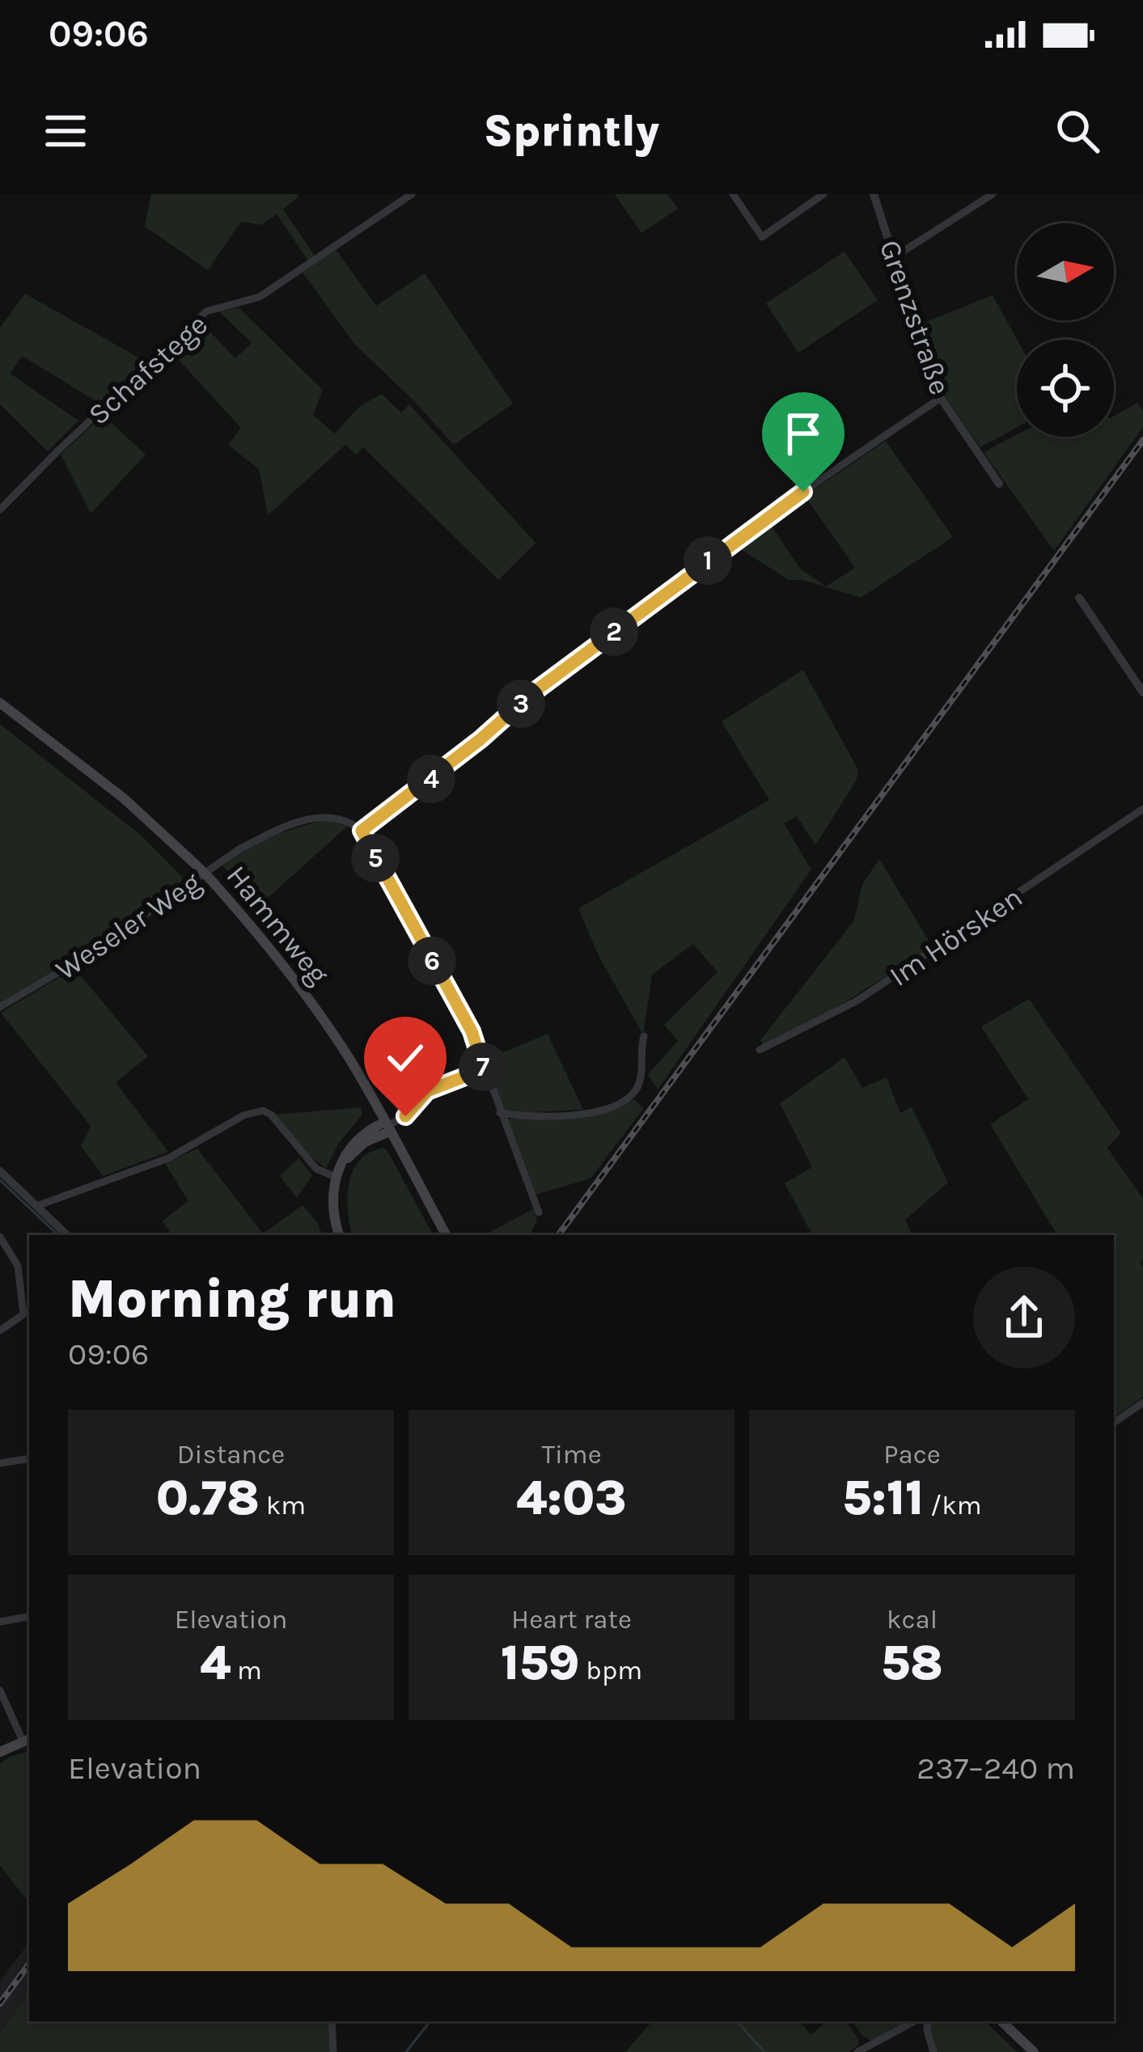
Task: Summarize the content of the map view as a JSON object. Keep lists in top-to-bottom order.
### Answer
{
  "streets": {
    "main road": ["Hammweg"],
    "street": [
      "Grenzstraße",
      "Schafstege",
      "Weseler Weg",
      "Im Hörsken"
    ]
  },
  "north": "right",
  "page": {
    "status": "09:06",
    "header": "Sprintly",
    "pins": [
      "1",
      "2",
      "3",
      "4",
      "5",
      "6",
      "7"
    ],
    "heading": ["Morning run", "09:06"],
    "stats": [
      ["Distance", "0.78 km"],
      ["Time", "4:03"],
      ["Pace", "5:11 /km"],
      ["Elevation", "4 m"],
      ["Heart rate", "159 bpm"],
      ["kcal", "58"]
    ],
    "chart": ["Elevation", "237–240 m"]
  }
}
